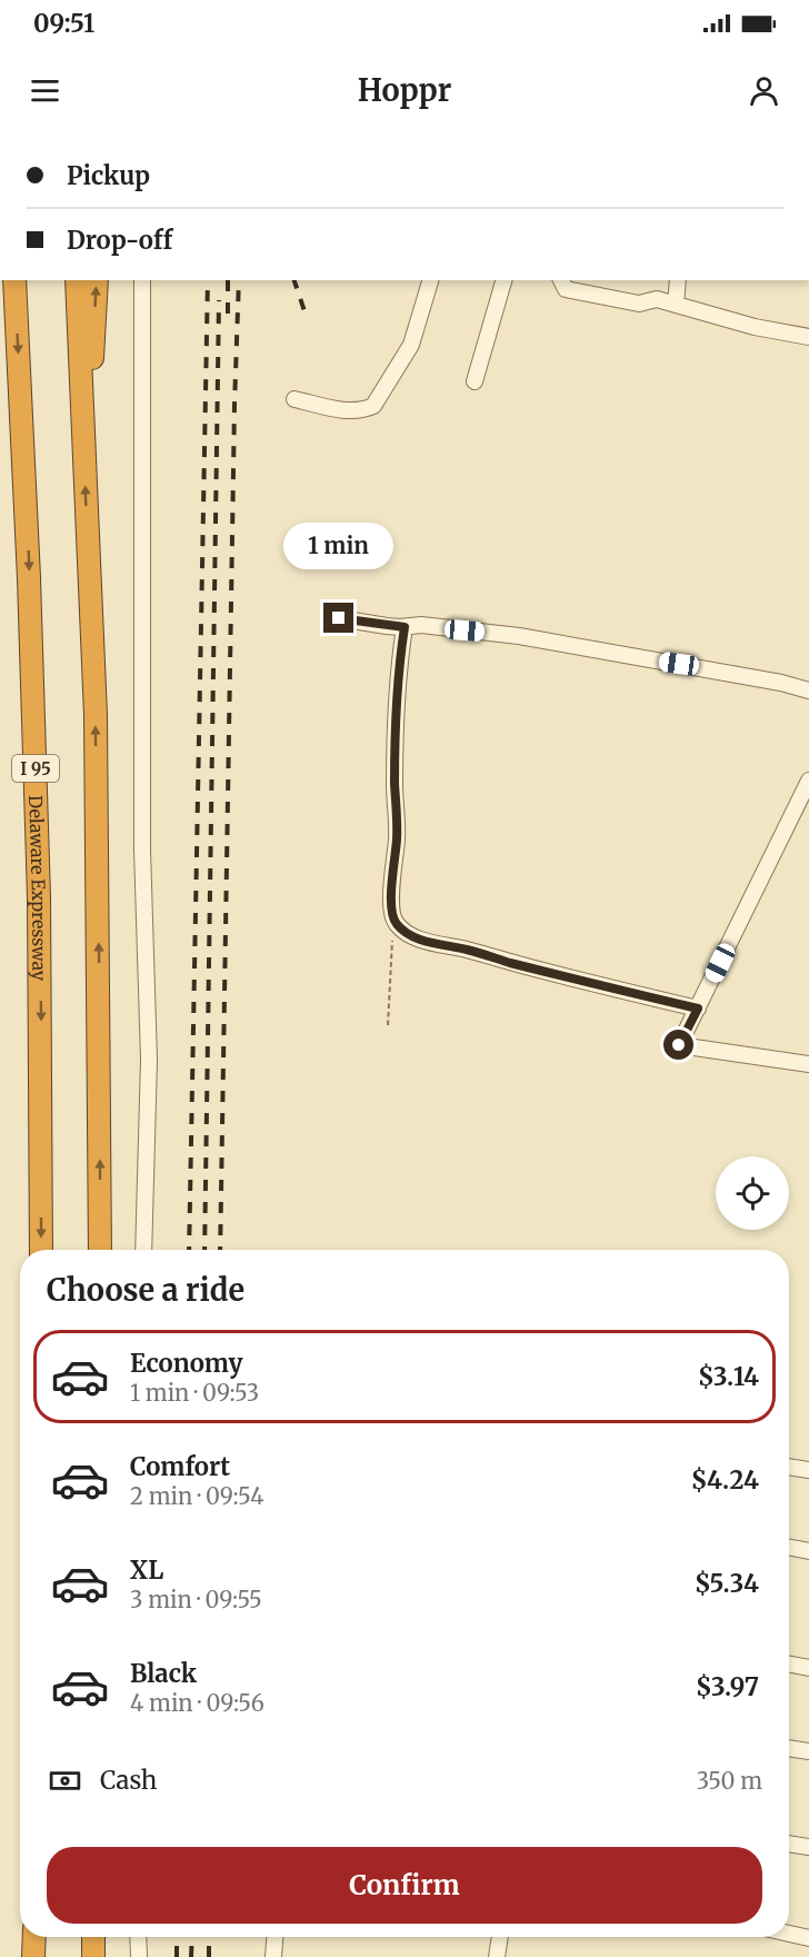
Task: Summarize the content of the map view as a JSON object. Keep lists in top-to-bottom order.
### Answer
{
  "streets": {
    "highway": ["I 95", "Delaware Expressway"]
  },
  "page": {
    "status": "09:51",
    "header": "Hoppr",
    "banner": ["Pickup", "Drop-off"],
    "bubble": "1 min",
    "heading": "Choose a ride",
    "list": [
      {
        "name": "Economy",
        "note": "1 min · 09:53",
        "value": "$3.14"
      },
      {
        "name": "Comfort",
        "note": "2 min · 09:54",
        "value": "$4.24"
      },
      {
        "name": "XL",
        "note": "3 min · 09:55",
        "value": "$5.34"
      },
      {
        "name": "Black",
        "note": "4 min · 09:56",
        "value": "$3.97"
      }
    ],
    "pay": ["Cash", "350 m"],
    "buttons": "Confirm"
  }
}
